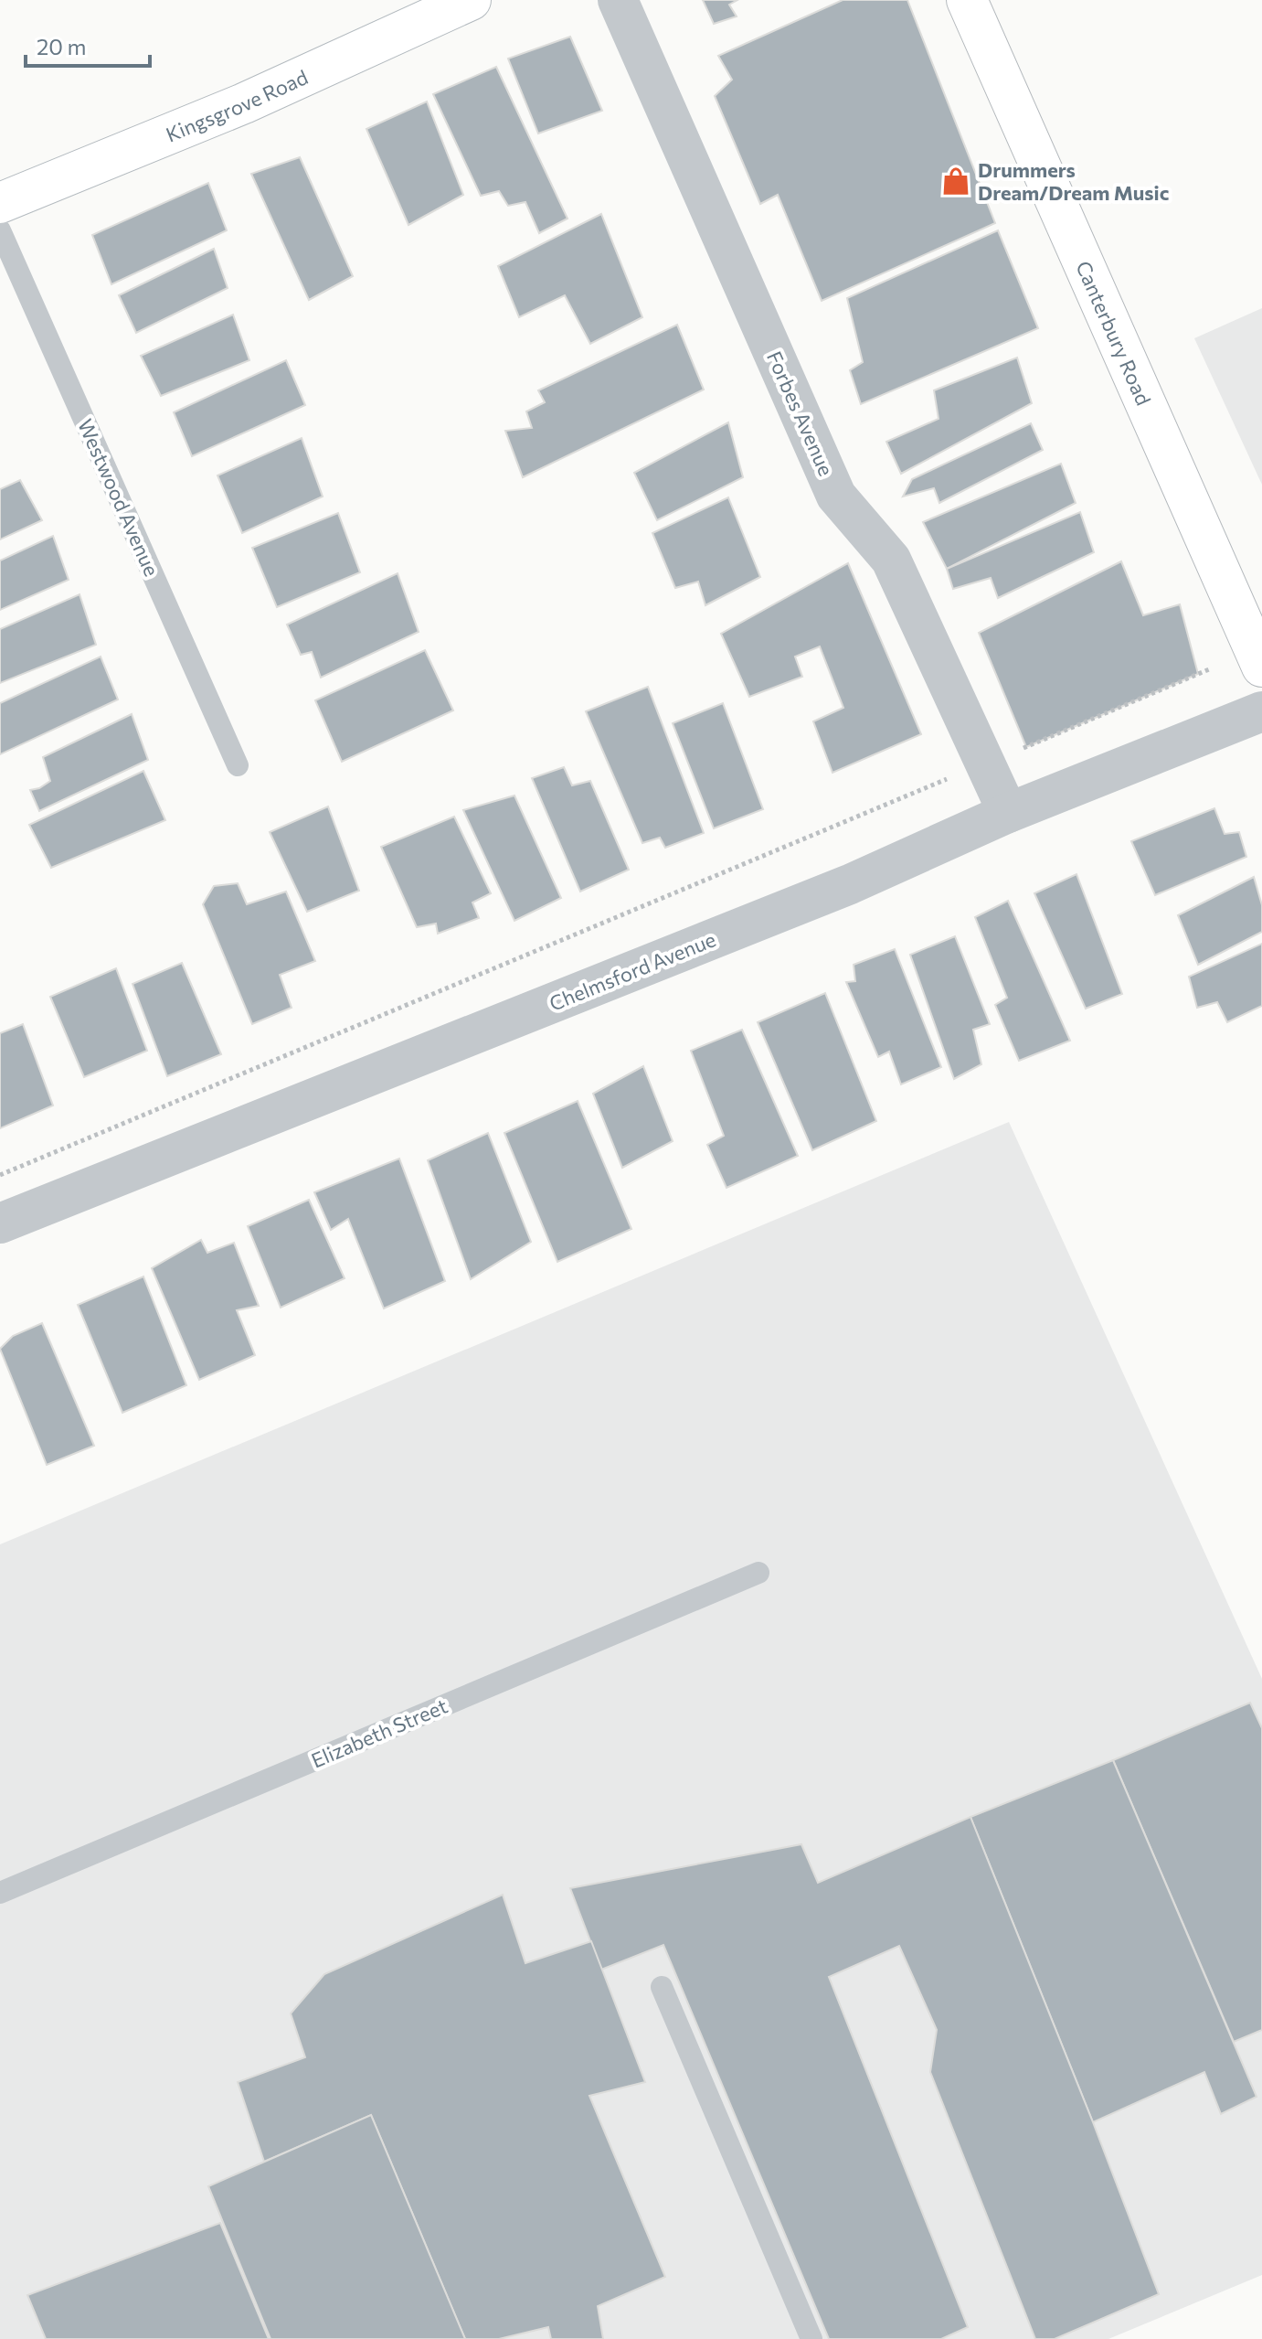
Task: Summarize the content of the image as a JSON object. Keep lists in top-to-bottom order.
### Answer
{
  "streets": {
    "main road": ["Kingsgrove Road", "Canterbury Road"],
    "street": ["Forbes Avenue", "Chelmsford Avenue"],
    "lane": ["Westwood Avenue", "Elizabeth Street"]
  },
  "crossings": [
    ["Forbes Avenue", "Chelmsford Avenue"]
  ],
  "places": {
    "shop": ["Drummers Dream/Dream Music"]
  },
  "scale_bar": "20 m"
}
